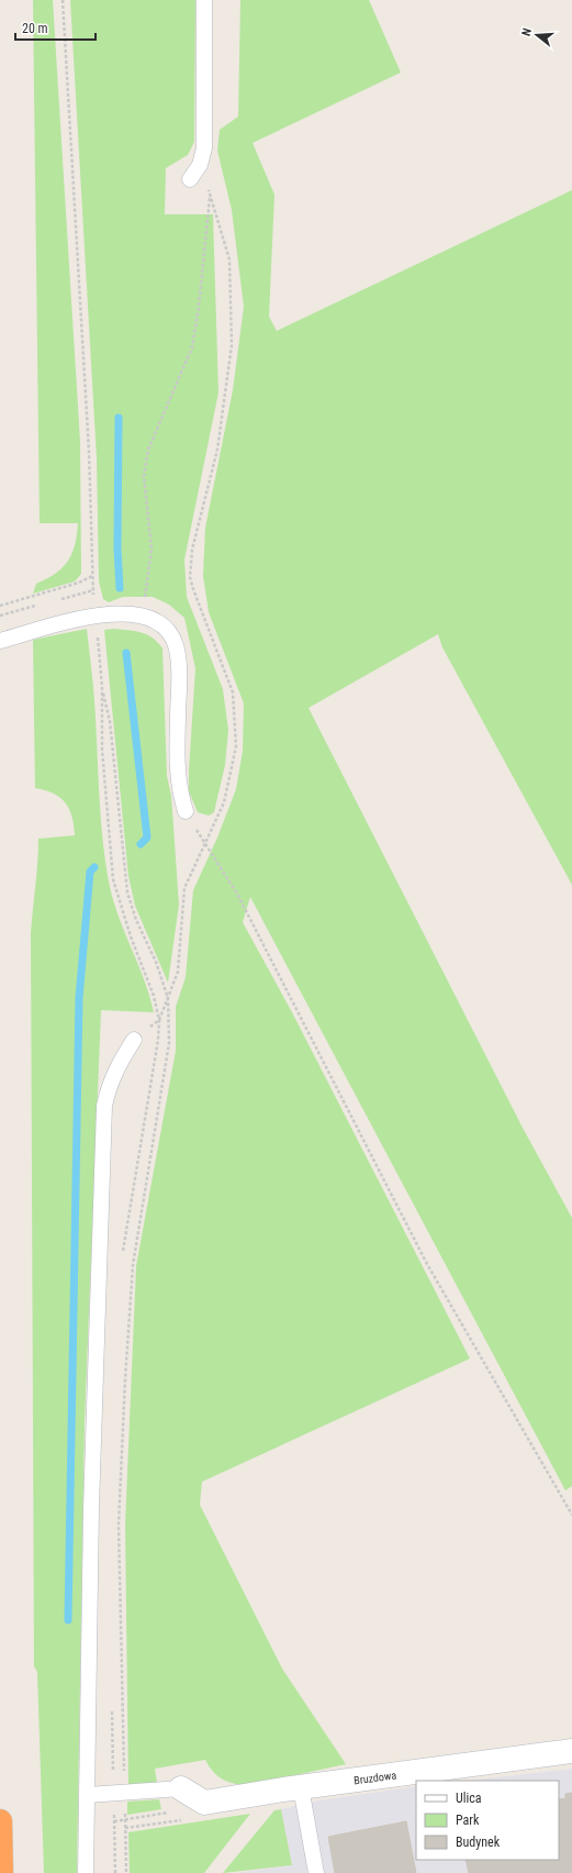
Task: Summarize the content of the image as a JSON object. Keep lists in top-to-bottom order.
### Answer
{
  "streets": {
    "street": ["Bruzdowa"]
  },
  "legend": ["Ulica", "Park", "Budynek"],
  "scale_bar": "20 m",
  "north": "left"
}
